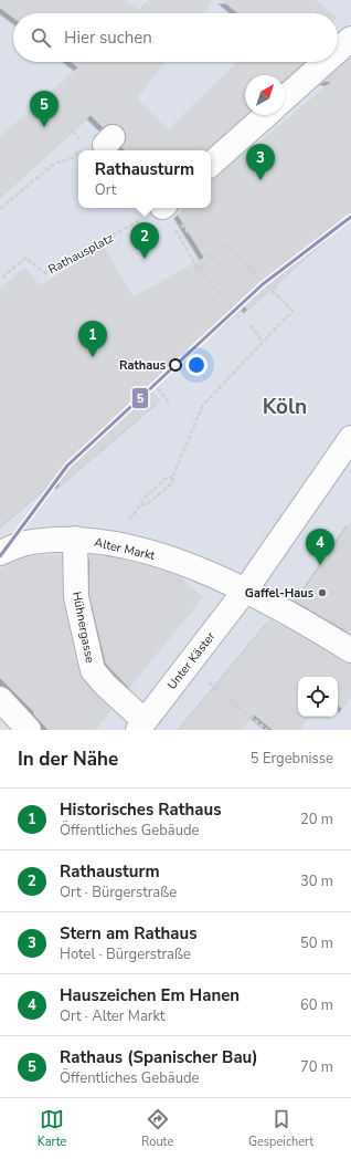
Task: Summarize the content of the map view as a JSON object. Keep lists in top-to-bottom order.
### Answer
{
  "streets": {
    "street": ["Alter Markt", "Hühnergasse", "Unter Käster"],
    "path": ["Rathausplatz"]
  },
  "crossings": [
    ["Alter Markt", "Hühnergasse"],
    ["Alter Markt", "Unter Käster"],
    ["Hühnergasse", "Unter Käster"]
  ],
  "districts": ["Köln"],
  "places": ["Rathaus", "Gaffel-Haus"],
  "lines": ["tram line 5"],
  "north": "top right",
  "page": {
    "search": "Hier suchen",
    "pins": [
      "5",
      "3",
      "2",
      "1",
      "4"
    ],
    "popup": ["Rathausturm", "Ort"],
    "heading": ["In der Nähe", "5 Ergebnisse"],
    "list": [
      {
        "mark": "1",
        "name": "Historisches Rathaus",
        "note": "Öffentliches Gebäude",
        "value": "20 m"
      },
      {
        "mark": "2",
        "name": "Rathausturm",
        "note": "Ort · Bürgerstraße",
        "value": "30 m"
      },
      {
        "mark": "3",
        "name": "Stern am Rathaus",
        "note": "Hotel · Bürgerstraße",
        "value": "50 m"
      },
      {
        "mark": "4",
        "name": "Hauszeichen Em Hanen",
        "note": "Ort · Alter Markt",
        "value": "60 m"
      },
      {
        "mark": "5",
        "name": "Rathaus (Spanischer Bau)",
        "note": "Öffentliches Gebäude",
        "value": "70 m"
      }
    ],
    "nav": ["Karte", "Route", "Gespeichert"]
  }
}
